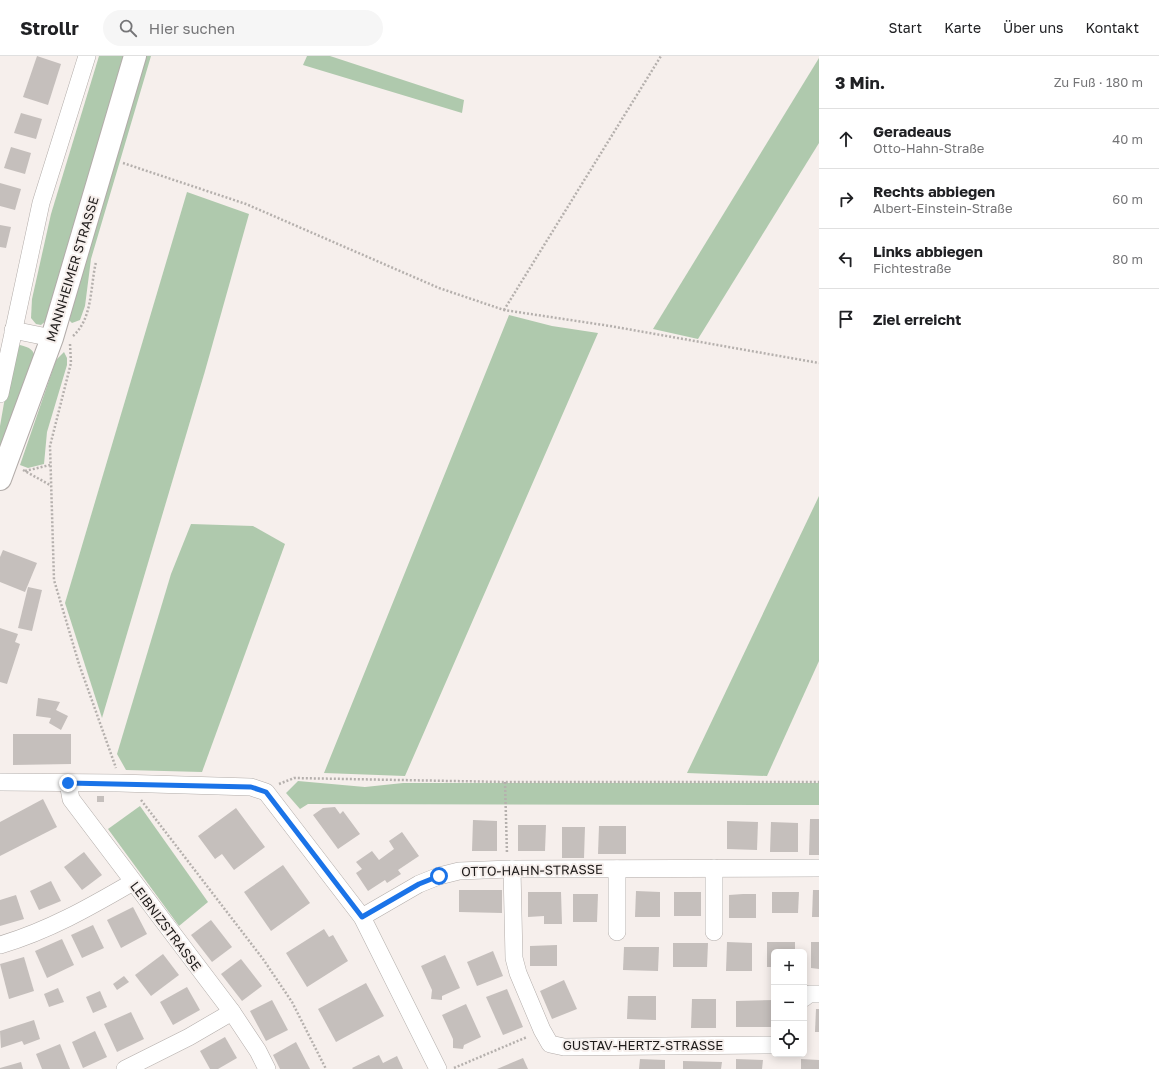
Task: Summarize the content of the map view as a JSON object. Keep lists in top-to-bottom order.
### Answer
{
  "streets": {
    "main road": ["MANNHEIMER STRASSE"],
    "street": ["OTTO-HAHN-STRASSE", "LEIBNIZSTRASSE", "GUSTAV-HERTZ-STRASSE"]
  },
  "crossings": [
    ["OTTO-HAHN-STRASSE", "GUSTAV-HERTZ-STRASSE"]
  ],
  "page": {
    "header": "Strollr",
    "search": "Hier suchen",
    "nav": [
      "Start",
      "Karte",
      "Über uns",
      "Kontakt"
    ],
    "heading": ["3 Min.", "Zu Fuß · 180 m"],
    "list": [
      ["Geradeaus", "Otto-Hahn-Straße", "40 m"],
      ["Rechts abbiegen", "Albert-Einstein-Straße", "60 m"],
      ["Links abbiegen", "Fichtestraße", "80 m"],
      "Ziel erreicht"
    ],
    "map_buttons": ["+", "−"]
  }
}
